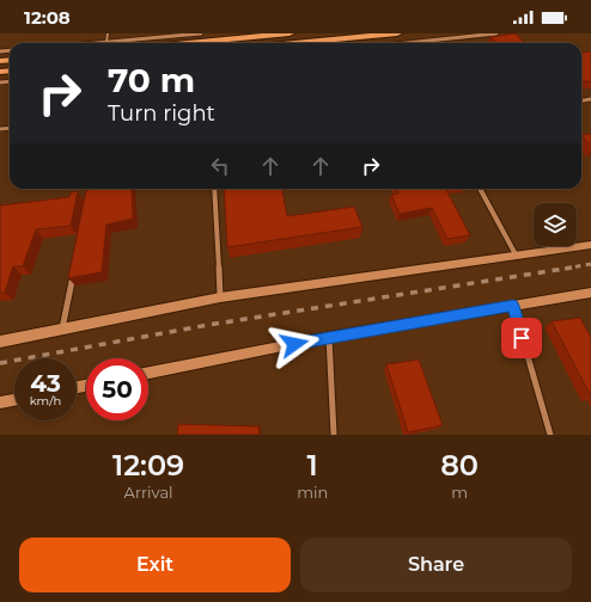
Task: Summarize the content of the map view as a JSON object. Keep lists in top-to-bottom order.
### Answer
{
  "page": {
    "status": "12:08",
    "turn": ["70 m", "Turn right"],
    "speed": "43 km/h",
    "limit": "50",
    "eta": [
      "12:09",
      "Arrival",
      "1",
      "min",
      "80",
      "m"
    ],
    "buttons": ["Exit", "Share"]
  }
}
